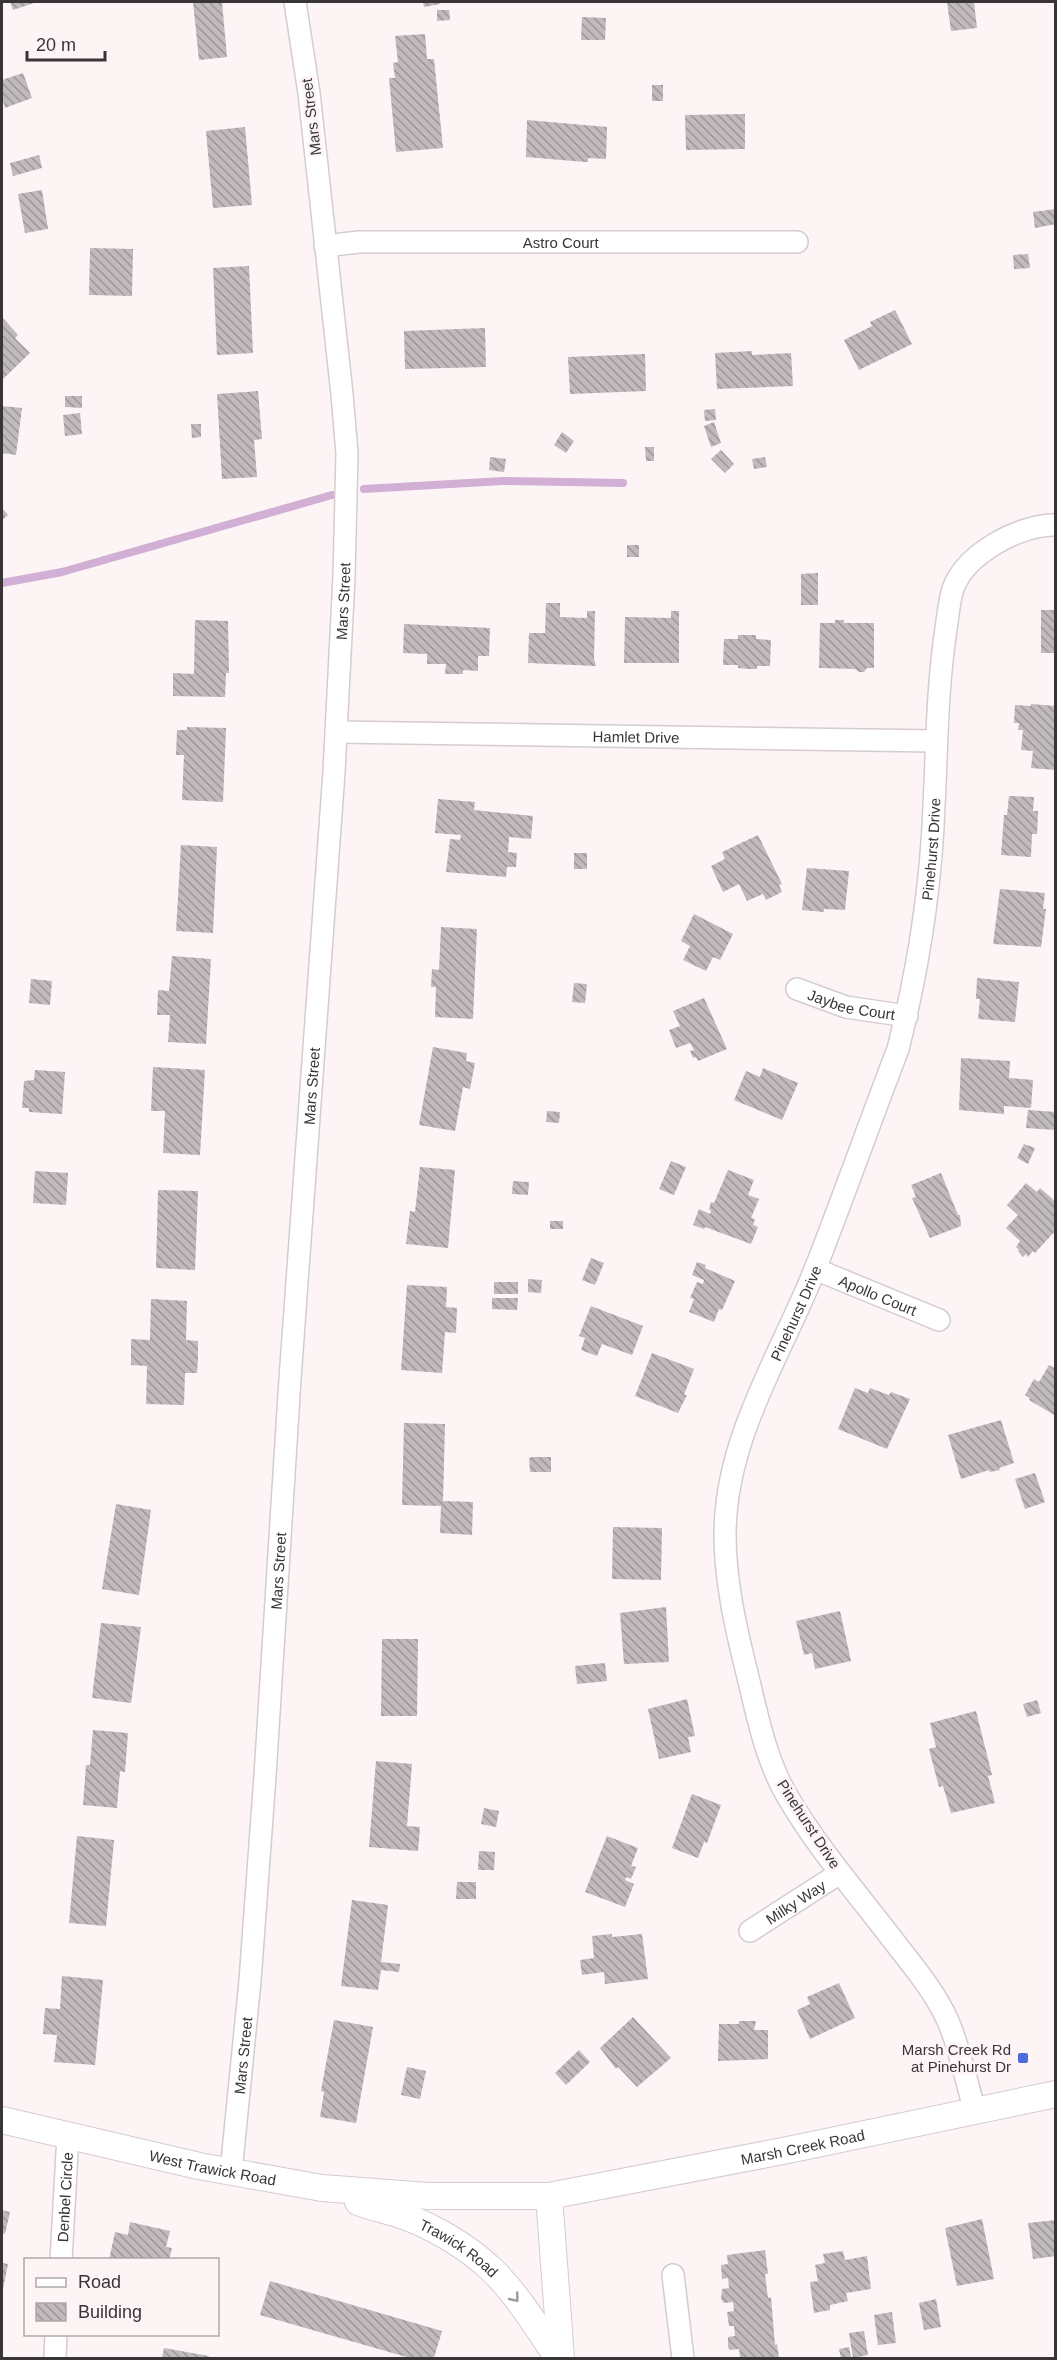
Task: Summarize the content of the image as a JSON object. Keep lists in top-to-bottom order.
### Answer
{
  "streets": {
    "street": [
      "Mars Street",
      "Astro Court",
      "Hamlet Drive",
      "Pinehurst Drive",
      "Jaybee Court",
      "Apollo Court",
      "Milky Way",
      "Marsh Creek Road",
      "West Trawick Road",
      "Denbel Circle",
      "Trawick Road"
    ]
  },
  "crossings": [
    ["Mars Street", "Astro Court"],
    ["Mars Street", "Hamlet Drive"],
    ["Mars Street", "West Trawick Road"],
    ["Hamlet Drive", "Pinehurst Drive"],
    ["Pinehurst Drive", "Jaybee Court"],
    ["Pinehurst Drive", "Apollo Court"],
    ["Pinehurst Drive", "Milky Way"],
    ["Pinehurst Drive", "Marsh Creek Road"],
    ["Marsh Creek Road", "Trawick Road"],
    ["West Trawick Road", "Denbel Circle"],
    ["West Trawick Road", "Trawick Road"]
  ],
  "one_way": ["Trawick Road"],
  "places": {
    "transit": ["Marsh Creek Rd at Pinehurst Dr"]
  },
  "legend": ["Road", "Building"],
  "scale_bar": "20 m"
}
